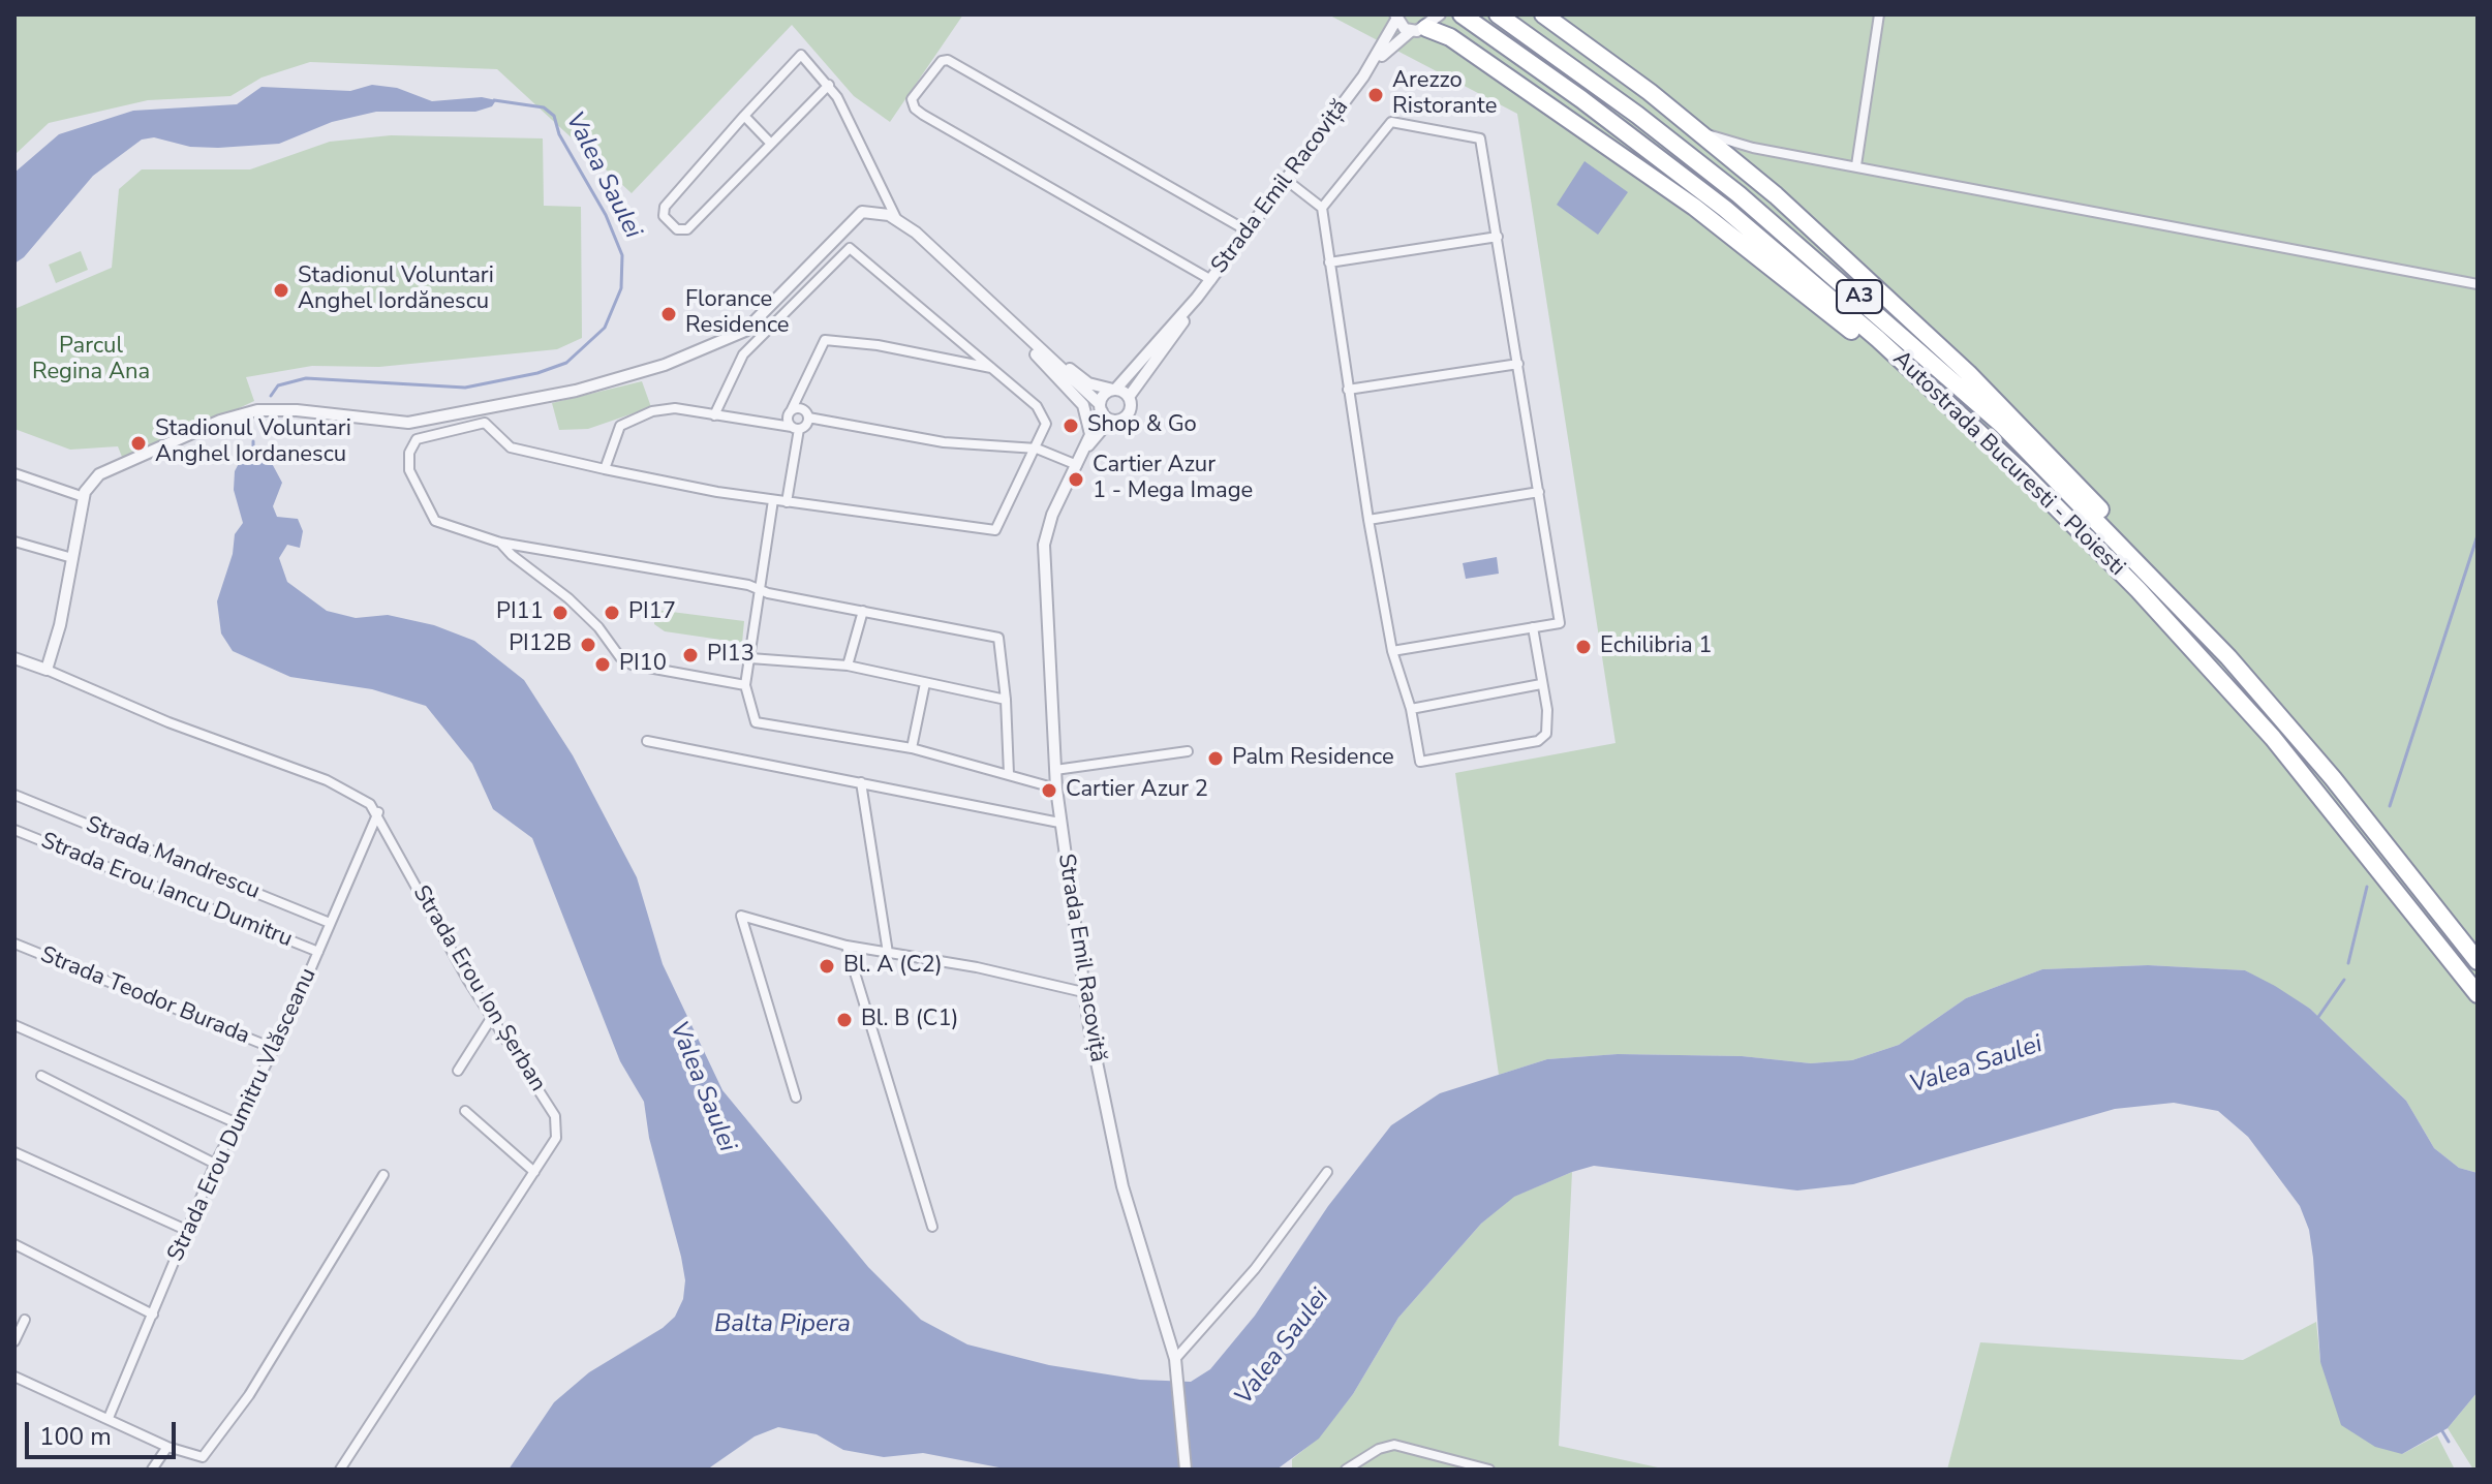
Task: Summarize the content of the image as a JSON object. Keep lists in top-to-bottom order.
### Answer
{
  "streets": {
    "highway": ["A3", "Autostrada Bucuresti - Ploiesti"],
    "street": [
      "Strada Emil Racoviță",
      "Strada Mandrescu",
      "Strada Erou Iancu Dumitru",
      "Strada Erou Ion Șerban",
      "Strada Teodor Burada",
      "Strada Erou Dumitru Vlăsceanu"
    ]
  },
  "crossings": [
    ["Strada Mandrescu", "Strada Erou Dumitru Vlăsceanu"],
    ["Strada Erou Iancu Dumitru", "Strada Erou Dumitru Vlăsceanu"],
    ["Strada Erou Ion Șerban", "Strada Erou Dumitru Vlăsceanu"],
    ["Strada Teodor Burada", "Strada Erou Dumitru Vlăsceanu"]
  ],
  "water": ["Valea Saulei", "Balta Pipera"],
  "parks": ["Parcul Regina Ana"],
  "places": [
    "Arezzo Ristorante",
    "Stadionul Voluntari Anghel Iordănescu",
    "Florance Residence",
    "Shop & Go",
    "Stadionul Voluntari Anghel Iordanescu",
    "Cartier Azur 1 - Mega Image",
    "PI11",
    "PI17",
    "PI12B",
    "Echilibria 1",
    "PI13",
    "PI10",
    "Palm Residence",
    "Cartier Azur 2",
    "Bl. A (C2)",
    "Bl. B (C1)"
  ],
  "scale_bar": "100 m"
}
